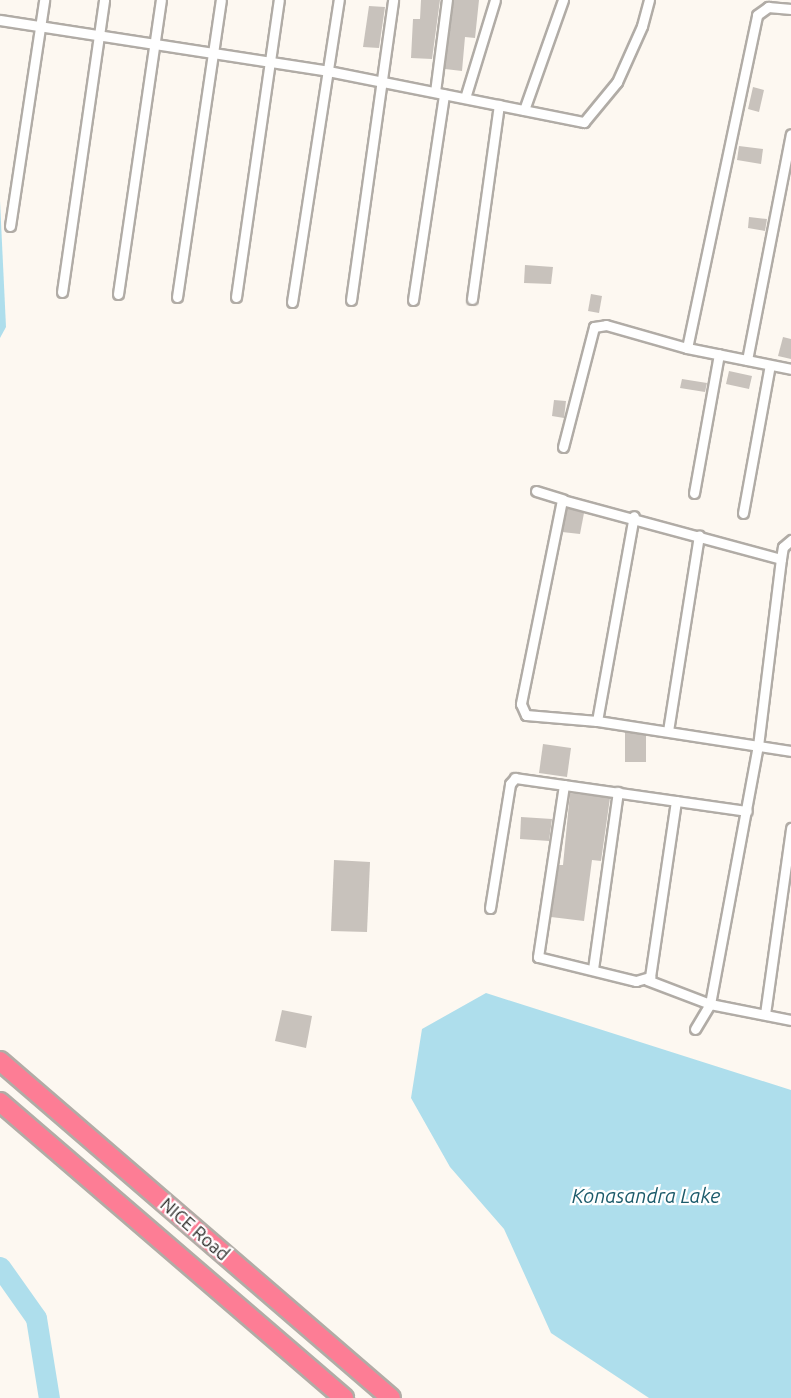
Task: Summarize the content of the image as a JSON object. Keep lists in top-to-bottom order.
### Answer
{
  "streets": {
    "highway": ["NICE Road"]
  },
  "water": ["Konasandra Lake"]
}
